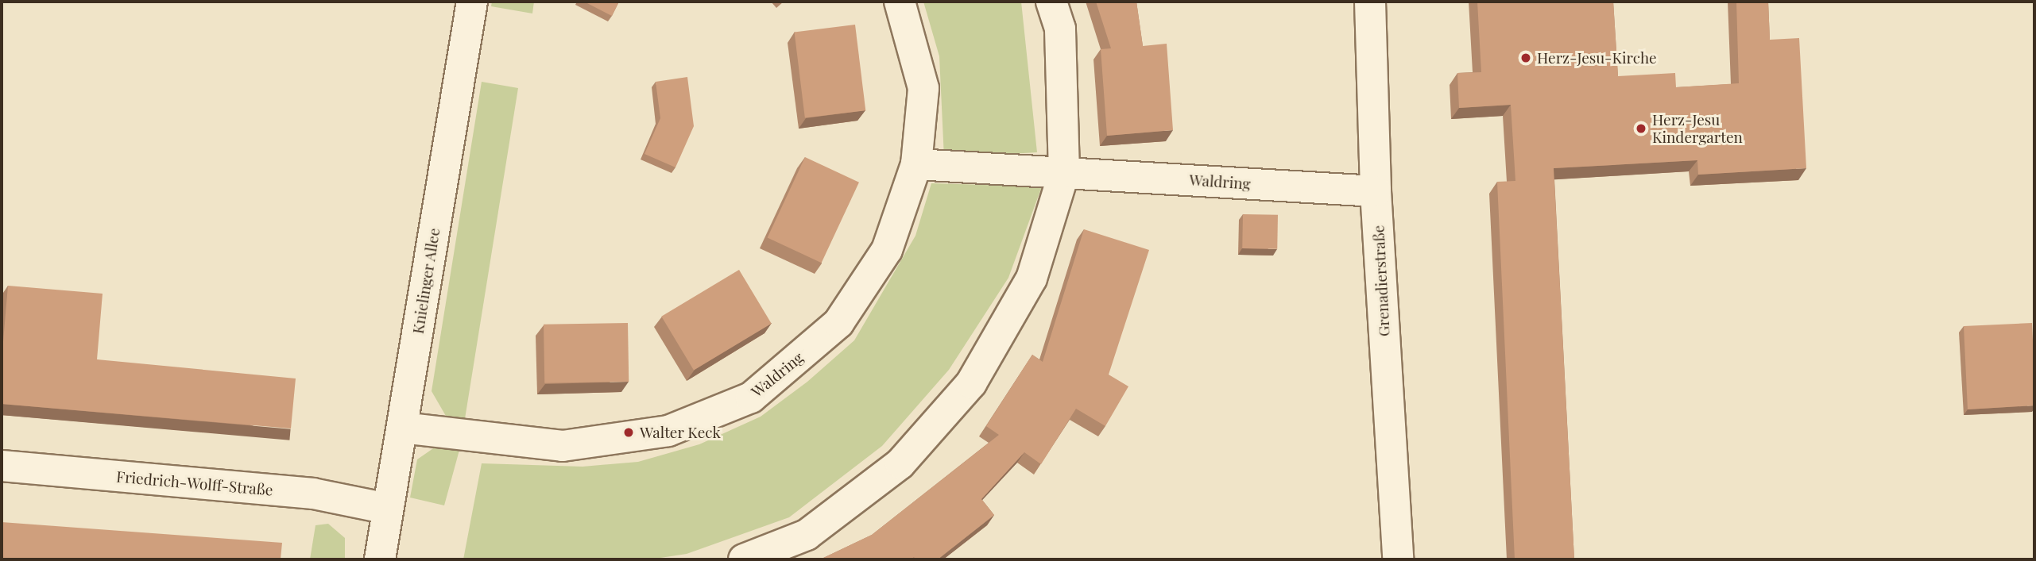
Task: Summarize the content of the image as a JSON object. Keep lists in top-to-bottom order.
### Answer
{
  "streets": {
    "street": [
      "Waldring",
      "Knielinger Allee",
      "Grenadierstraße",
      "Friedrich-Wolff-Straße"
    ]
  },
  "crossings": [
    ["Waldring", "Knielinger Allee"],
    ["Waldring", "Grenadierstraße"],
    ["Knielinger Allee", "Friedrich-Wolff-Straße"]
  ],
  "places": ["Herz-Jesu-Kirche", "Herz-Jesu Kindergarten", "Walter Keck"]
}
